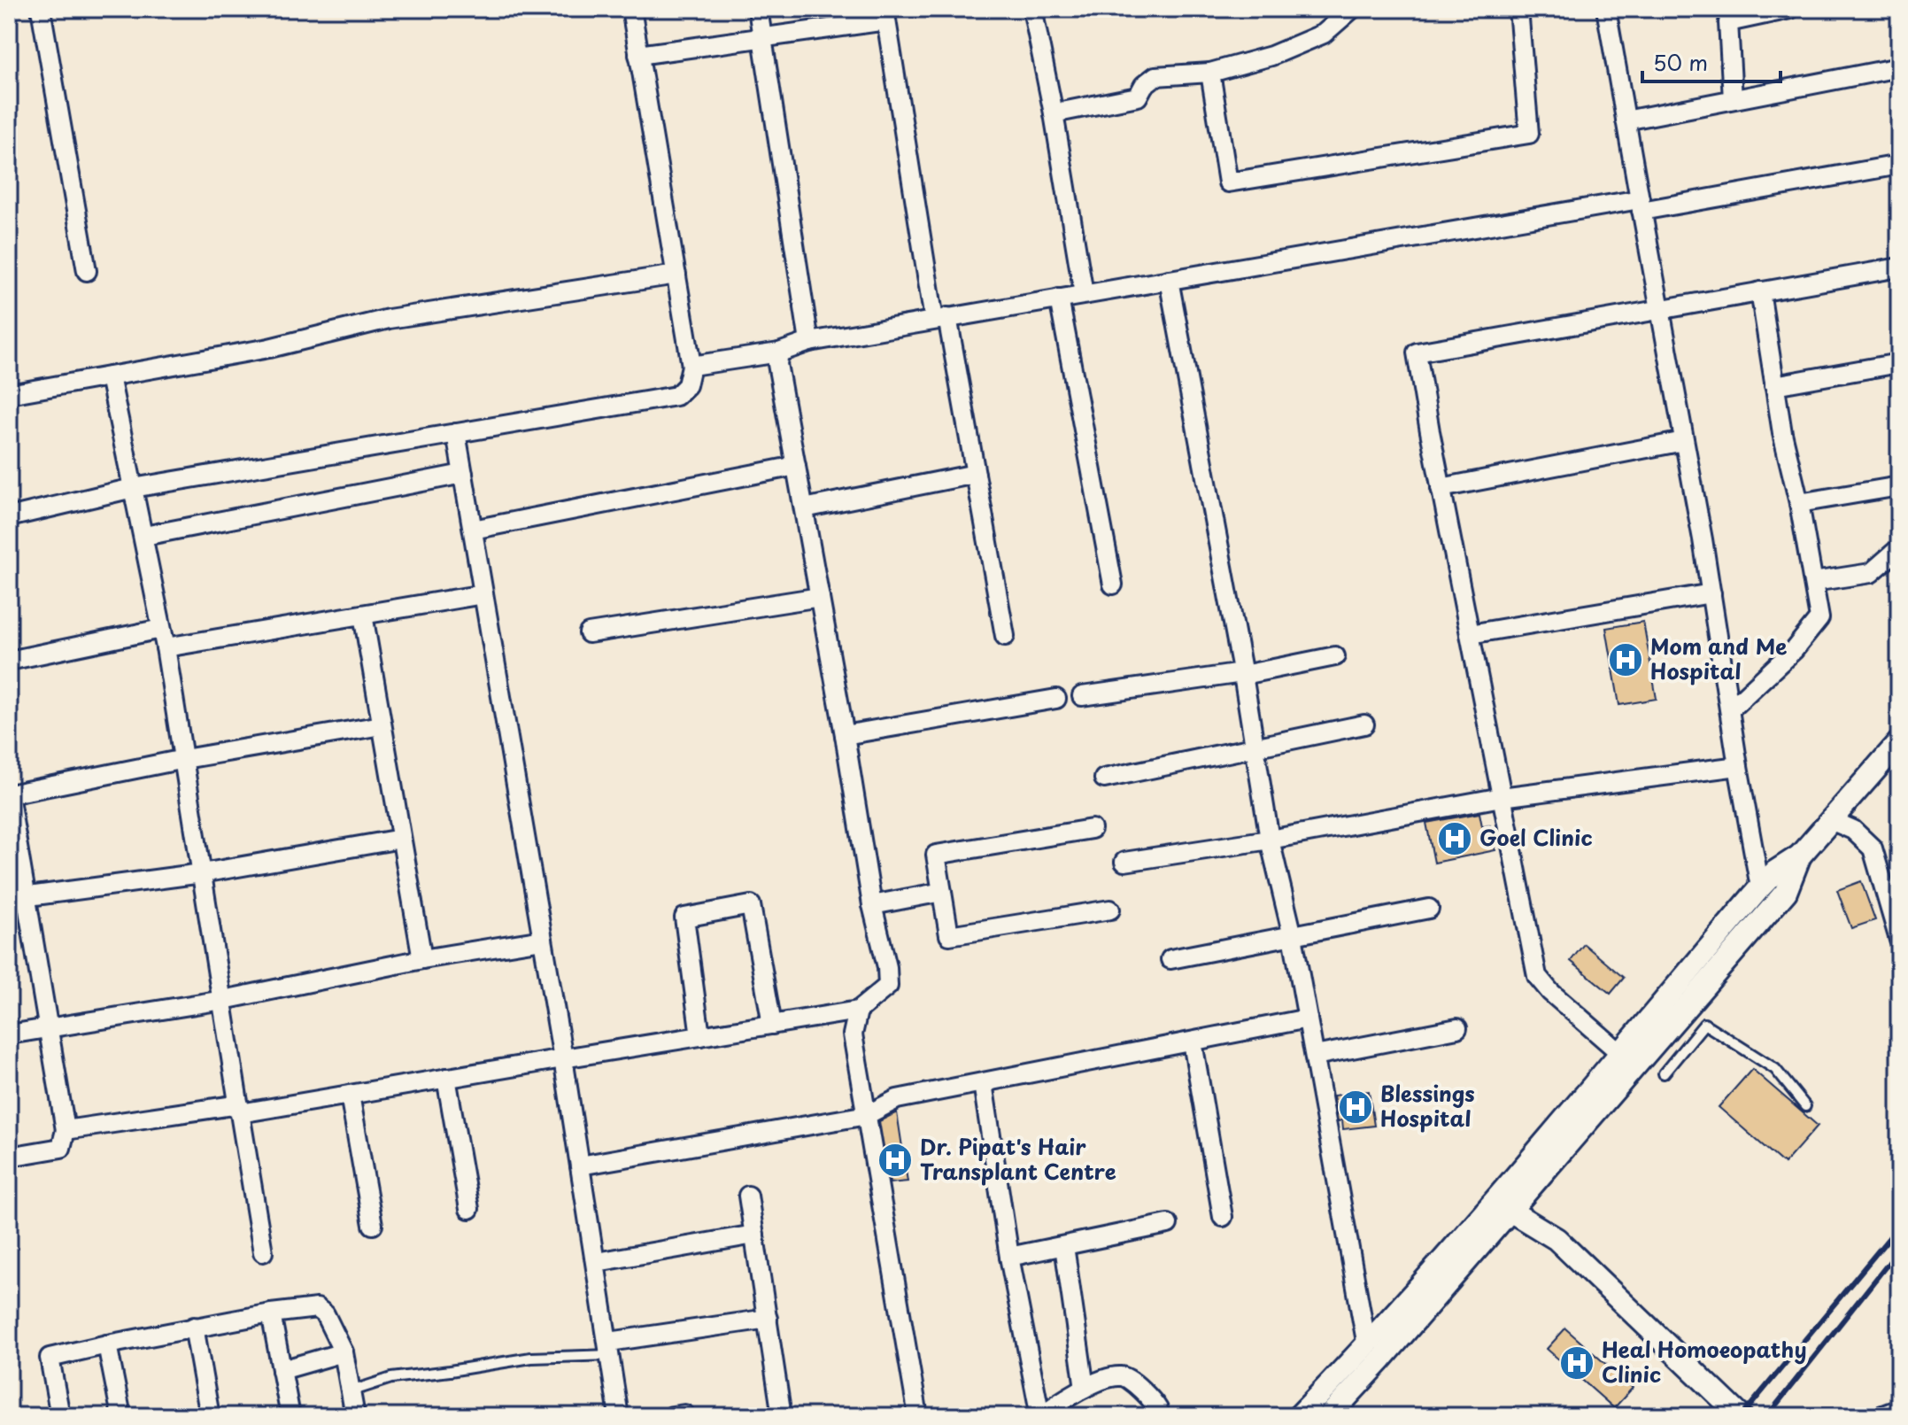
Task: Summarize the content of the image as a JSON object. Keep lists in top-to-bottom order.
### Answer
{
  "places": {
    "hospital": [
      "Mom and Me Hospital",
      "Goel Clinic",
      "Blessings Hospital",
      "Dr. Pipat's Hair Transplant Centre",
      "Heal Homoeopathy Clinic"
    ]
  },
  "scale_bar": "50 m"
}
